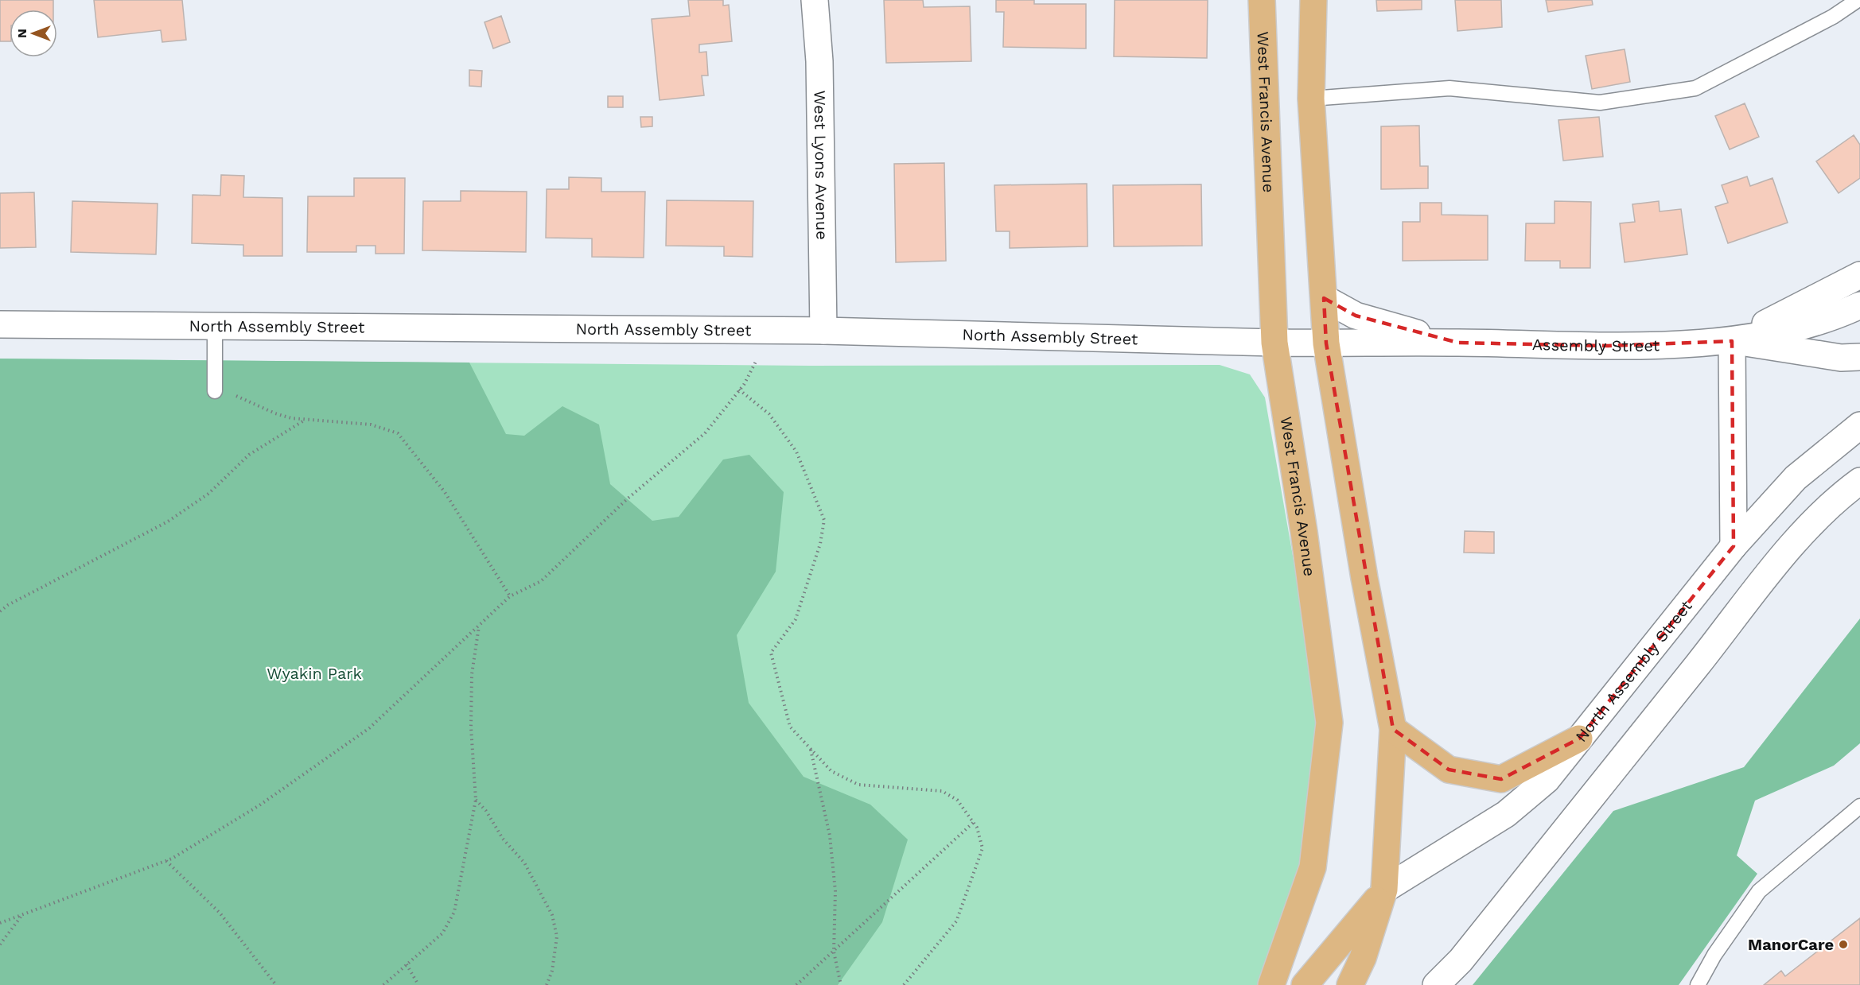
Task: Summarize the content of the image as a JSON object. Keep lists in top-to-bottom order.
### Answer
{
  "streets": {
    "main road": [
      "West Francis Avenue",
      "West Lyons Avenue",
      "North Assembly Street",
      "Assembly Street"
    ]
  },
  "crossings": [
    ["West Francis Avenue", "North Assembly Street"],
    ["West Lyons Avenue", "North Assembly Street"],
    ["North Assembly Street", "Assembly Street"]
  ],
  "parks": ["Wyakin Park"],
  "places": ["ManorCare"],
  "north": "left"
}
